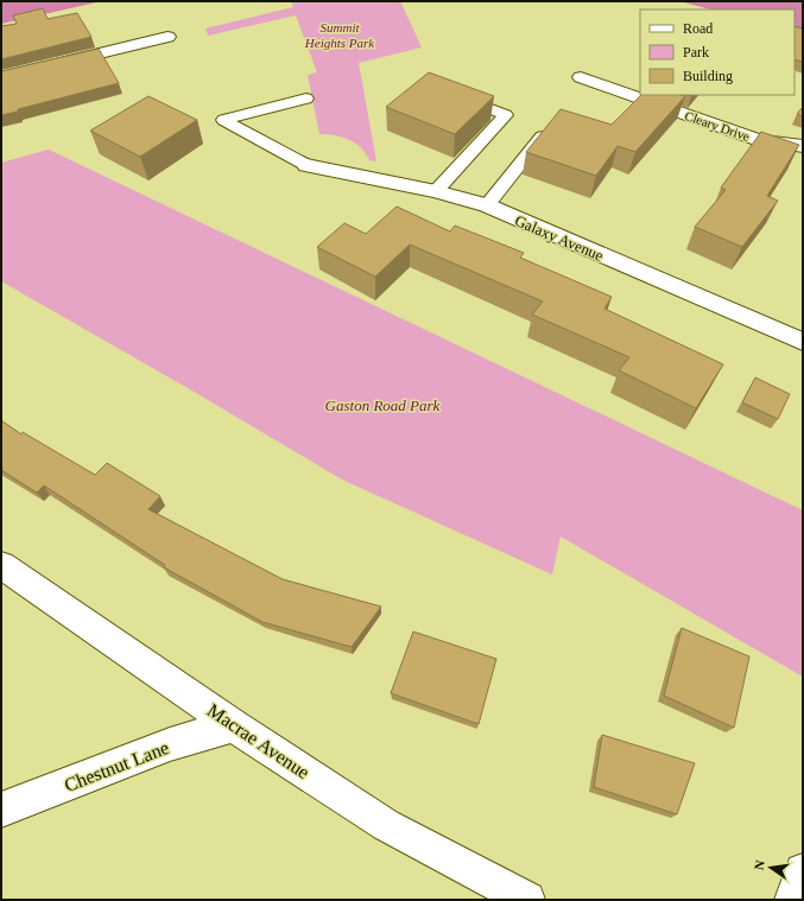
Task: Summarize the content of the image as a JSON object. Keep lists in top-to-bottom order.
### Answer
{
  "streets": {
    "street": [
      "Cleary Drive",
      "Galaxy Avenue",
      "Macrae Avenue",
      "Chestnut Lane"
    ]
  },
  "crossings": [
    ["Macrae Avenue", "Chestnut Lane"]
  ],
  "parks": ["Summit Heights Park", "Gaston Road Park"],
  "legend": ["Road", "Park", "Building"],
  "north": "left"
}
